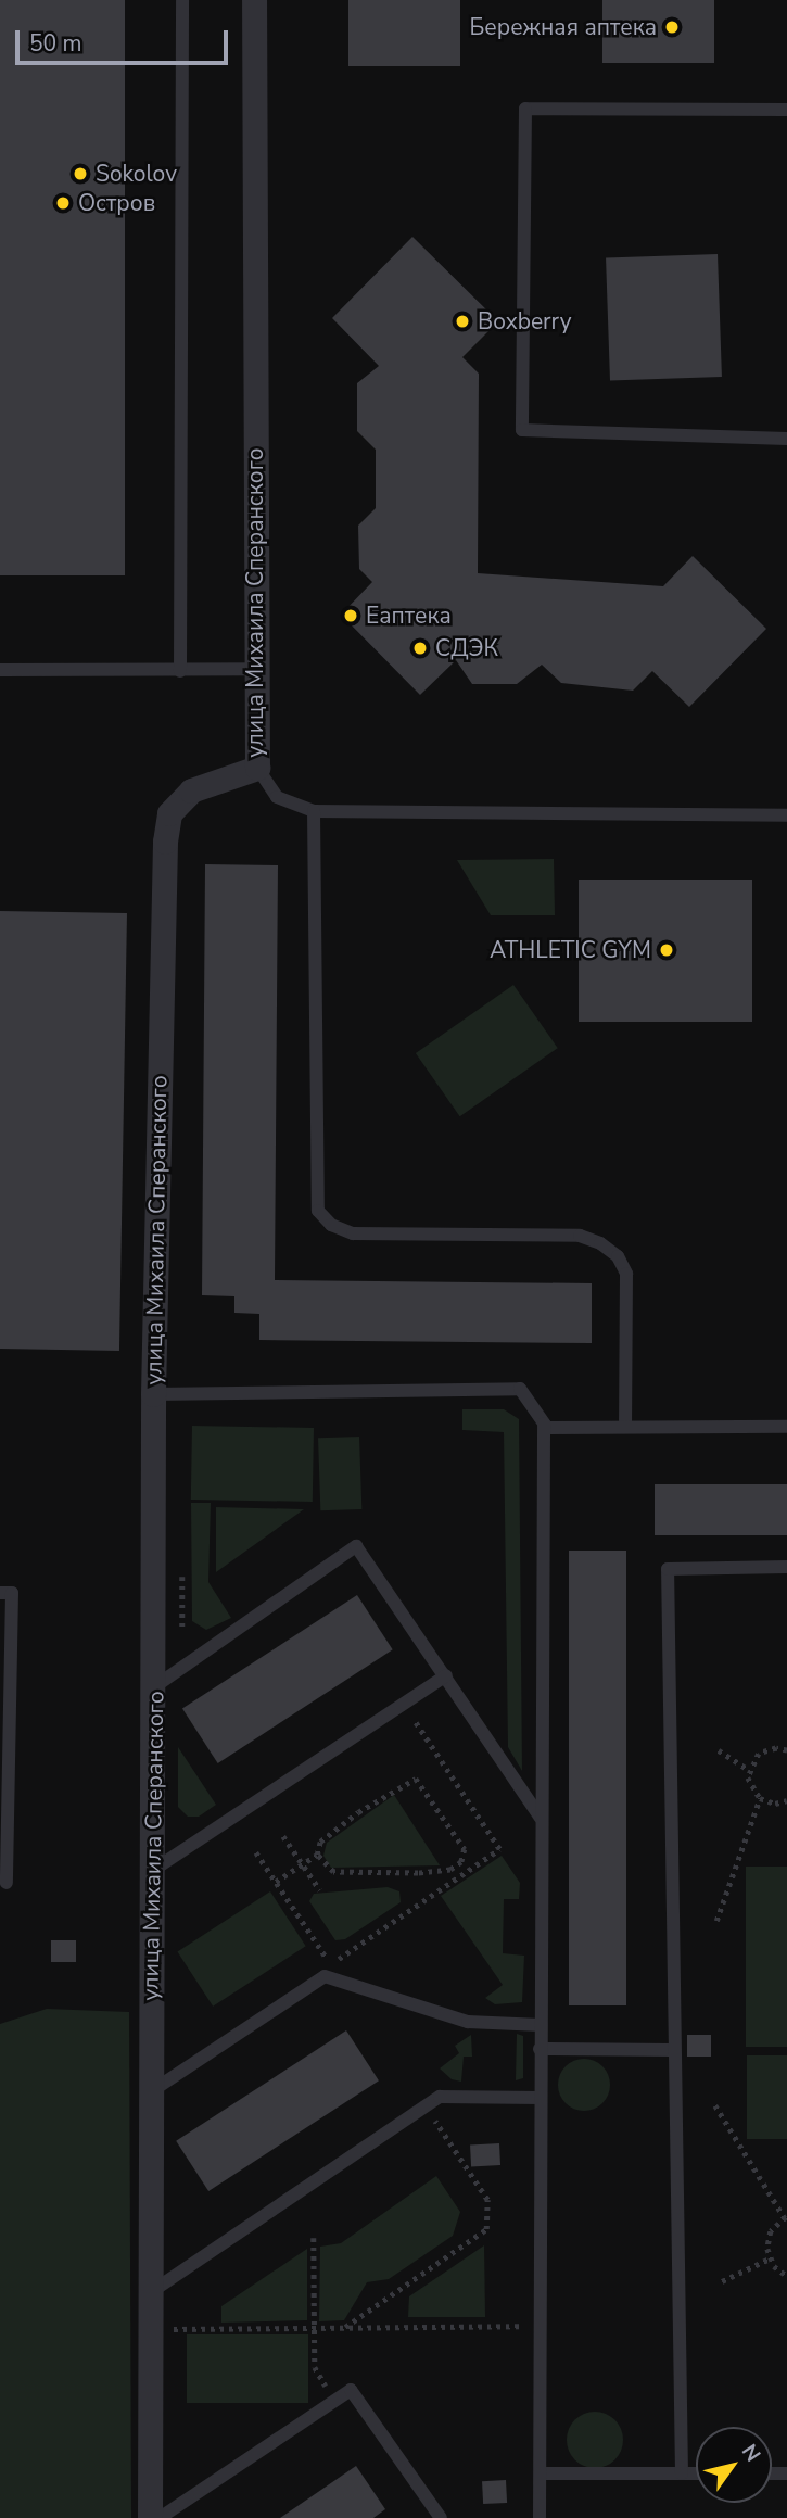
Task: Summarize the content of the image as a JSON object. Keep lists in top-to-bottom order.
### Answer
{
  "streets": {
    "street": ["улица Михаила Сперанского"]
  },
  "places": [
    "Бережная аптека",
    "Sokolov",
    "Остров",
    "Boxberry",
    "Еаптека",
    "СДЭК",
    "ATHLETIC GYM"
  ],
  "scale_bar": "50 m",
  "north": "top right"
}
